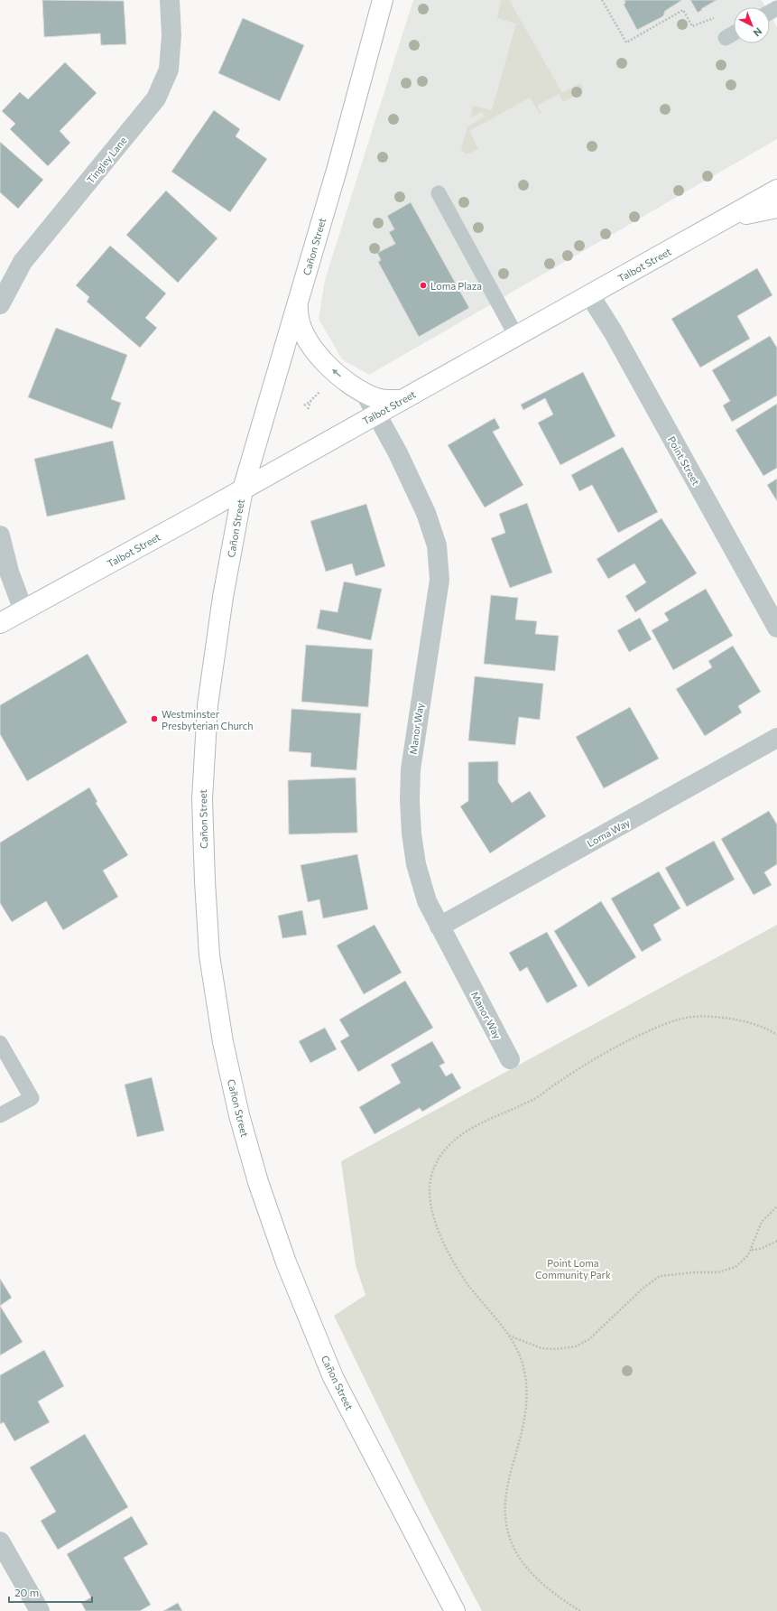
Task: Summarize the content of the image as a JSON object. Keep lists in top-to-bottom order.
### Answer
{
  "streets": {
    "main road": ["Cañon Street", "Talbot Street"],
    "street": [
      "Tingley Lane",
      "Point Street",
      "Manor Way",
      "Loma Way"
    ]
  },
  "crossings": [
    ["Cañon Street", "Talbot Street"],
    ["Talbot Street", "Point Street"],
    ["Talbot Street", "Manor Way"],
    ["Manor Way", "Loma Way"]
  ],
  "parks": ["Point Loma Community Park"],
  "places": ["Loma Plaza", "Westminster Presbyterian Church"],
  "scale_bar": "20 m",
  "north": "bottom right"
}
